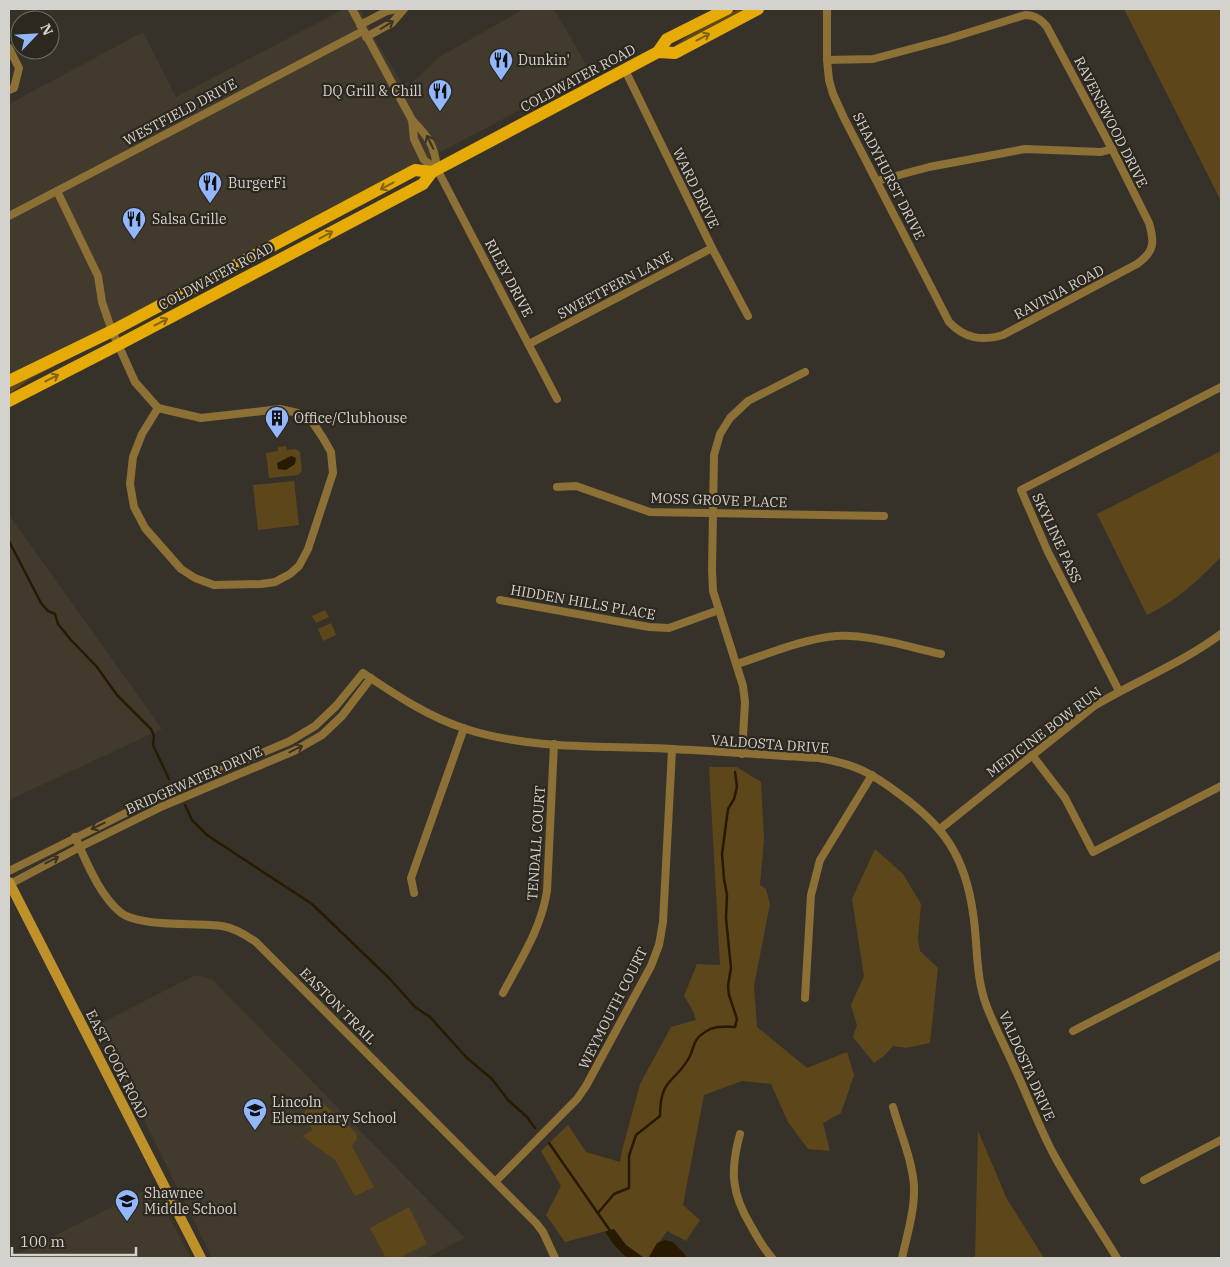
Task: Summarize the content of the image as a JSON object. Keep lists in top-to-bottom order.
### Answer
{
  "streets": {
    "main road": ["COLDWATER ROAD", "EAST COOK ROAD"],
    "street": [
      "WESTFIELD DRIVE",
      "RAVENSWOOD DRIVE",
      "SHADYHURST DRIVE",
      "WARD DRIVE",
      "RILEY DRIVE",
      "SWEETFERN LANE",
      "RAVINIA ROAD",
      "MOSS GROVE PLACE",
      "SKYLINE PASS",
      "HIDDEN HILLS PLACE",
      "MEDICINE BOW RUN",
      "VALDOSTA DRIVE",
      "BRIDGEWATER DRIVE",
      "TENDALL COURT",
      "EASTON TRAIL",
      "WEYMOUTH COURT"
    ]
  },
  "crossings": [
    ["COLDWATER ROAD", "WARD DRIVE"],
    ["COLDWATER ROAD", "RILEY DRIVE"],
    ["WESTFIELD DRIVE", "RILEY DRIVE"],
    ["RAVENSWOOD DRIVE", "SHADYHURST DRIVE"],
    ["RAVENSWOOD DRIVE", "RAVINIA ROAD"],
    ["SHADYHURST DRIVE", "RAVINIA ROAD"],
    ["WARD DRIVE", "SWEETFERN LANE"],
    ["RILEY DRIVE", "SWEETFERN LANE"],
    ["SKYLINE PASS", "MEDICINE BOW RUN"],
    ["MEDICINE BOW RUN", "VALDOSTA DRIVE"],
    ["VALDOSTA DRIVE", "BRIDGEWATER DRIVE"],
    ["VALDOSTA DRIVE", "TENDALL COURT"],
    ["VALDOSTA DRIVE", "WEYMOUTH COURT"],
    ["BRIDGEWATER DRIVE", "EASTON TRAIL"],
    ["BRIDGEWATER DRIVE", "EAST COOK ROAD"],
    ["EASTON TRAIL", "WEYMOUTH COURT"]
  ],
  "places": {
    "restaurant": [
      "Dunkin'",
      "DQ Grill & Chill",
      "BurgerFi",
      "Salsa Grille"
    ],
    "building": ["Office/Clubhouse"],
    "school or university": ["Lincoln Elementary School", "Shawnee Middle School"]
  },
  "scale_bar": "100 m",
  "north": "top right"
}
